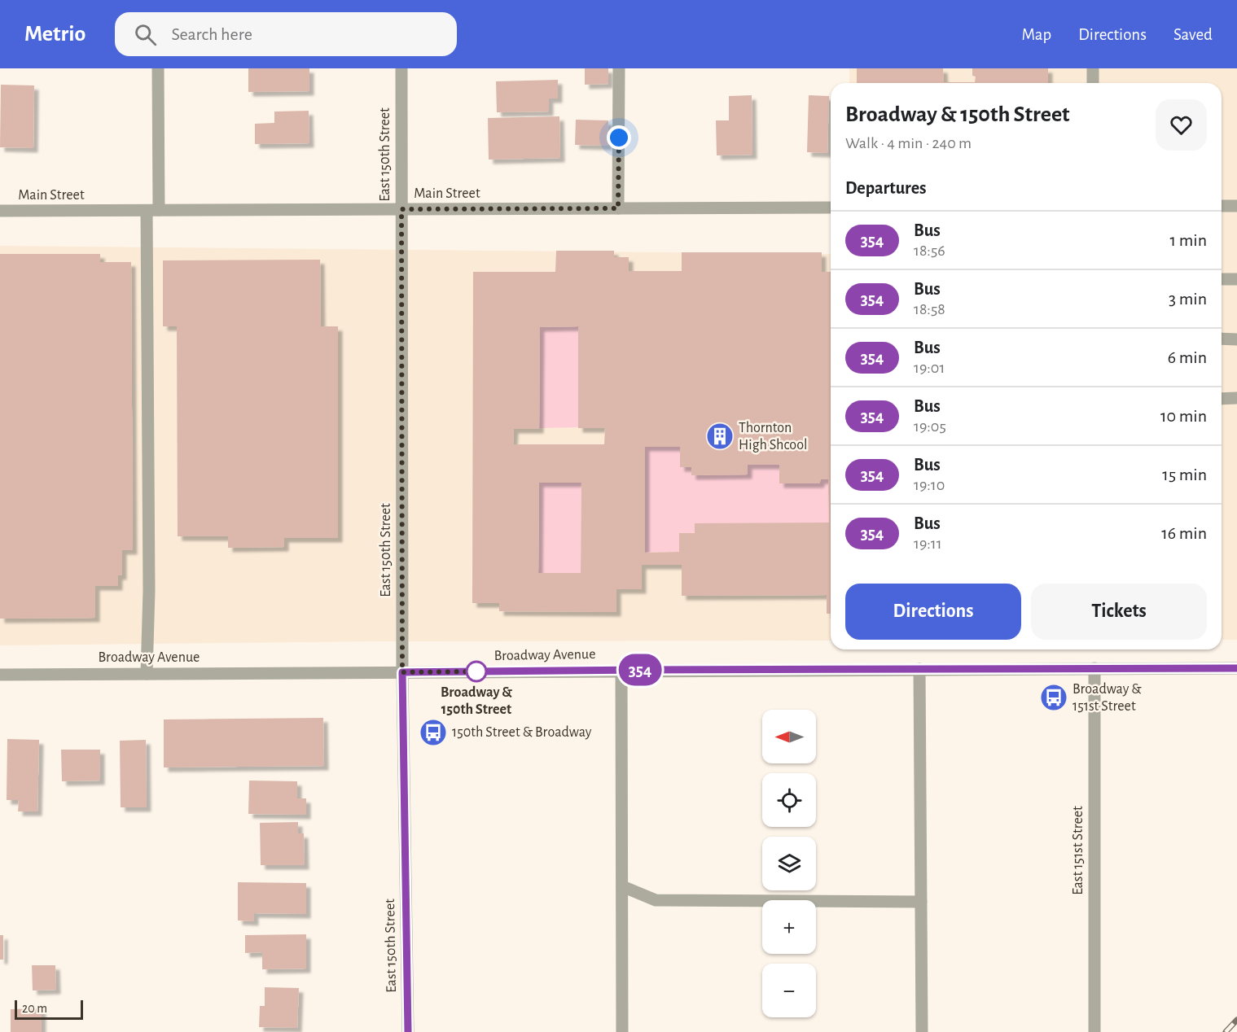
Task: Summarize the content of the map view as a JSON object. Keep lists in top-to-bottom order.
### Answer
{
  "streets": {
    "street": [
      "East 150th Street",
      "Main Street",
      "Broadway Avenue",
      "East 151st Street"
    ]
  },
  "crossings": [
    ["East 150th Street", "Main Street"],
    ["East 150th Street", "Broadway Avenue"],
    ["Broadway Avenue", "East 151st Street"]
  ],
  "places": {
    "building": ["Thornton High Shcool"],
    "other": ["Broadway & 150th Street"],
    "bus stop": ["Broadway & 151st Street", "150th Street & Broadway"]
  },
  "lines": ["bus line 354"],
  "scale_bar": "20 m",
  "north": "left",
  "page": {
    "header": "Metrio",
    "search": "Search here",
    "nav": ["Map", "Directions", "Saved"],
    "on_map": "354",
    "heading": [
      ["Broadway & 150th Street", "Walk · 4 min · 240 m"],
      "Departures"
    ],
    "list": [
      {
        "mark": "354",
        "name": "Bus",
        "note": "18:56",
        "value": "1 min"
      },
      {
        "mark": "354",
        "name": "Bus",
        "note": "18:58",
        "value": "3 min"
      },
      {
        "mark": "354",
        "name": "Bus",
        "note": "19:01",
        "value": "6 min"
      },
      {
        "mark": "354",
        "name": "Bus",
        "note": "19:05",
        "value": "10 min"
      },
      {
        "mark": "354",
        "name": "Bus",
        "note": "19:10",
        "value": "15 min"
      },
      {
        "mark": "354",
        "name": "Bus",
        "note": "19:11",
        "value": "16 min"
      }
    ],
    "buttons": ["Directions", "Tickets"],
    "map_buttons": ["+", "−"],
    "scale": "20 m"
  }
}
